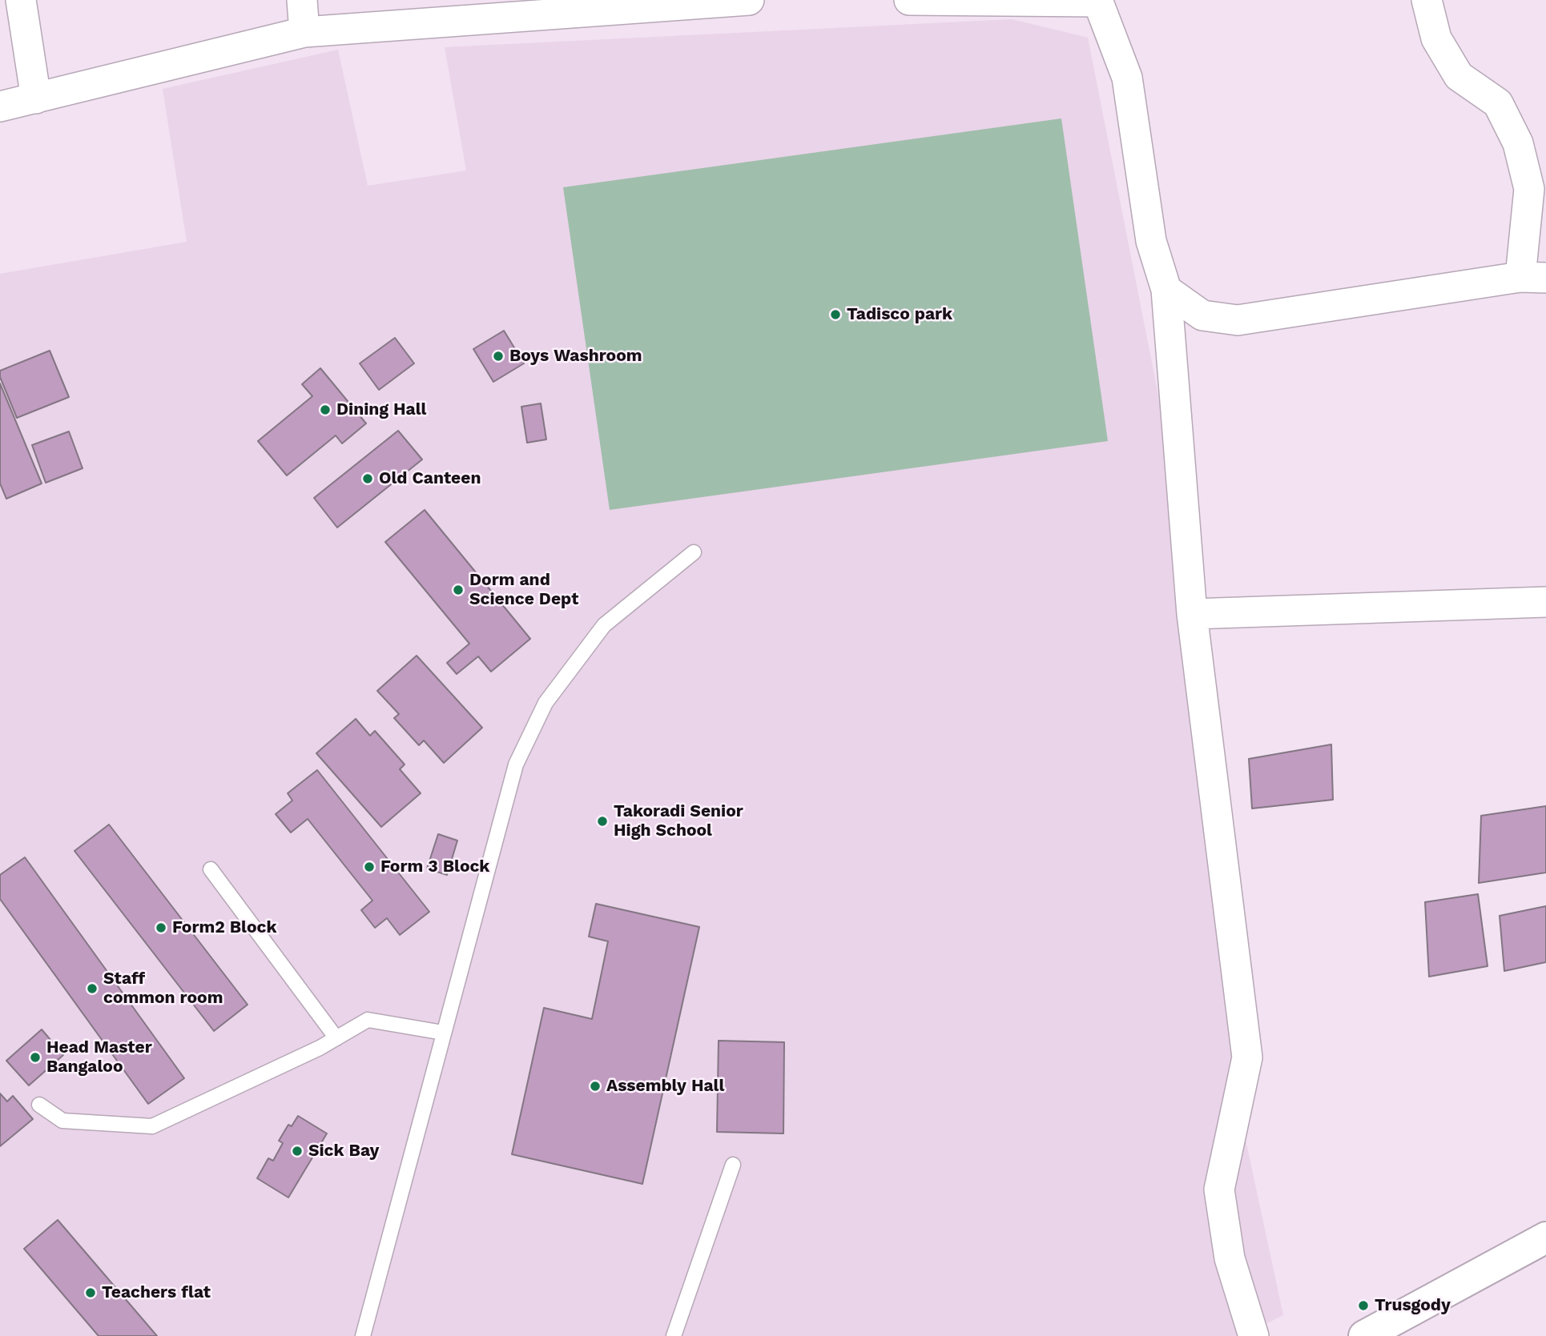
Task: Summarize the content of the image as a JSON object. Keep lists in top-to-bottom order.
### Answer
{
  "places": [
    "Tadisco park",
    "Boys Washroom",
    "Dining Hall",
    "Old Canteen",
    "Dorm and Science Dept",
    "Takoradi Senior High School",
    "Form 3 Block",
    "Form2 Block",
    "Staff common room",
    "Head Master Bangaloo",
    "Assembly Hall",
    "Sick Bay",
    "Teachers flat",
    "Trusgody"
  ]
}
